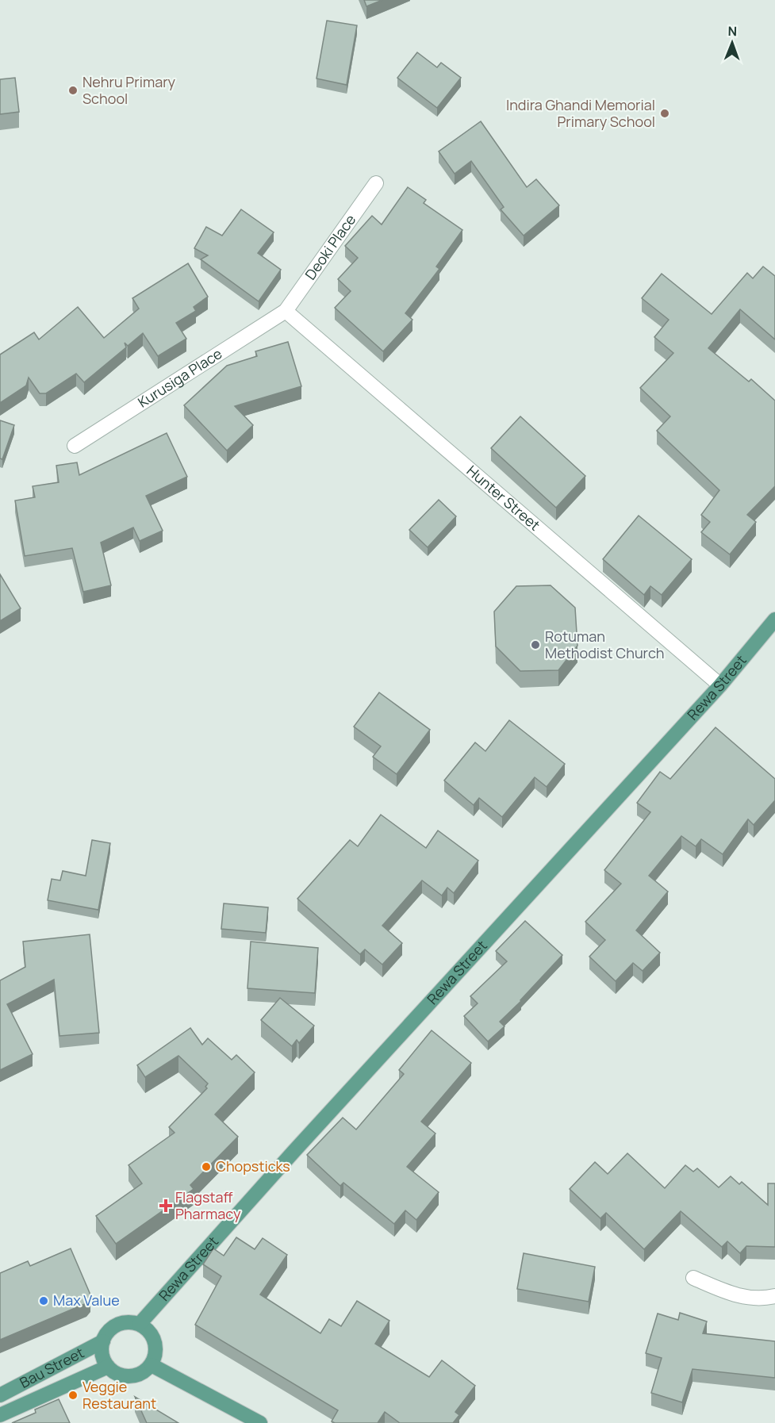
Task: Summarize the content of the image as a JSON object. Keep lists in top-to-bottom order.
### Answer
{
  "streets": {
    "main road": ["Rewa Street", "Bau Street"],
    "street": ["Deoki Place", "Kurusiga Place", "Hunter Street"]
  },
  "crossings": [
    ["Deoki Place", "Kurusiga Place"],
    ["Deoki Place", "Hunter Street"],
    ["Kurusiga Place", "Hunter Street"],
    ["Hunter Street", "Rewa Street"],
    ["Rewa Street", "Bau Street"]
  ],
  "places": {
    "other": [
      "Nehru Primary School",
      "Indira Ghandi Memorial Primary School",
      "Rotuman Methodist Church",
      "Chopsticks",
      "Max Value",
      "Veggie Restaurant"
    ],
    "health": ["Flagstaff Pharmacy"]
  },
  "north": "top"
}
